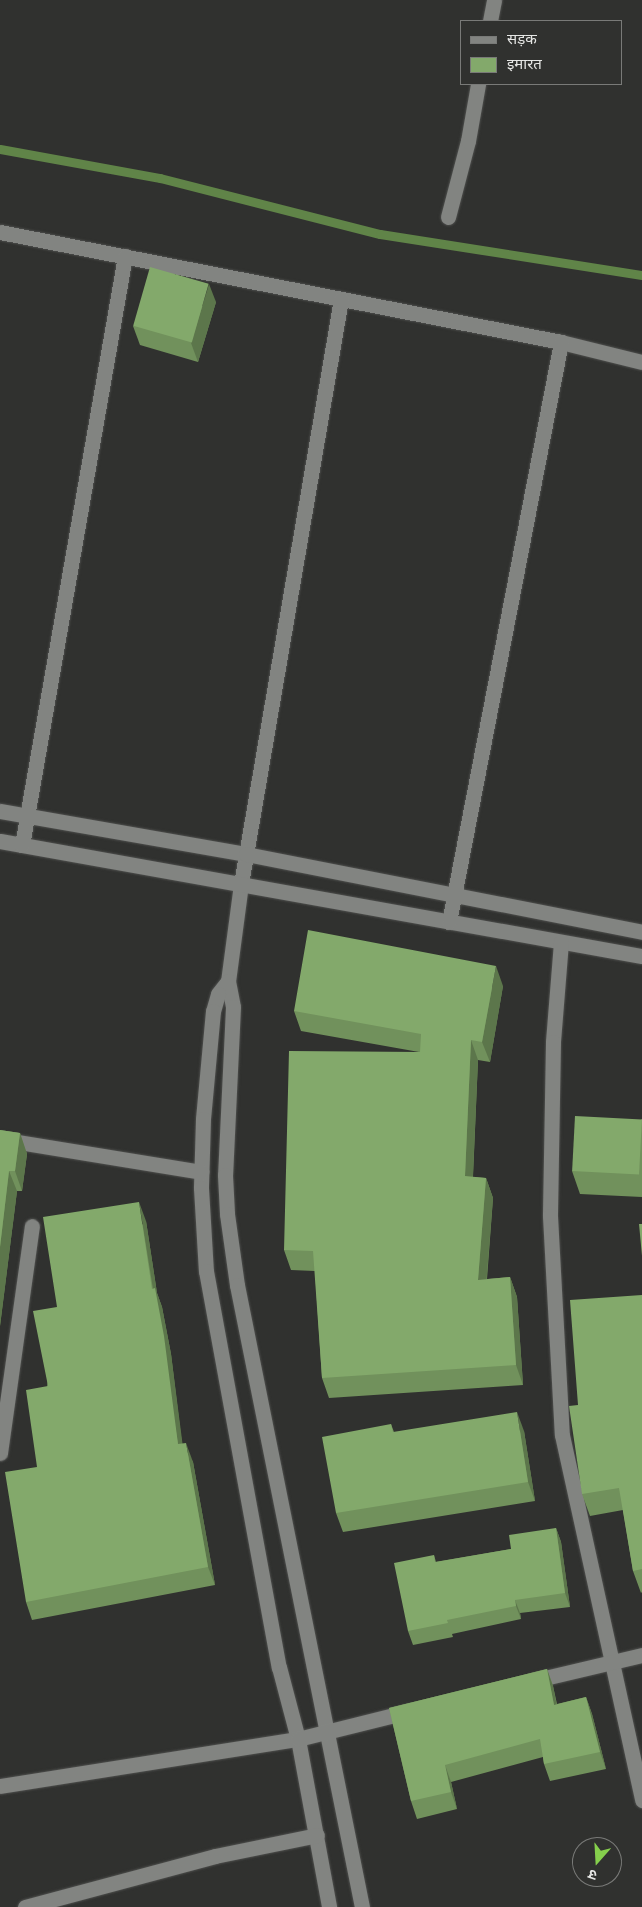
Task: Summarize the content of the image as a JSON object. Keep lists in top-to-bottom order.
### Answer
{
  "legend": ["सड़क", "इमारत"],
  "north": "bottom"
}
